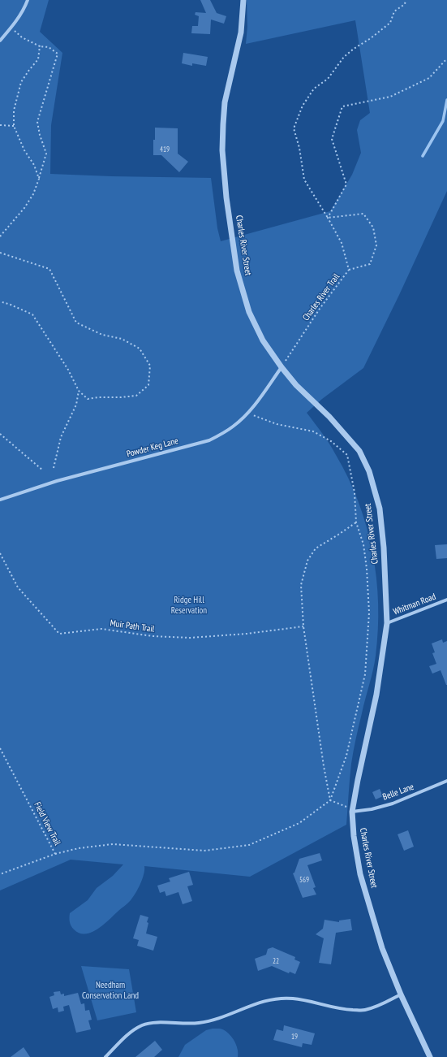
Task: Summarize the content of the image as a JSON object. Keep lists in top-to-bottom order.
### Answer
{
  "streets": {
    "street": [
      "Charles River Street",
      "Powder Keg Lane",
      "Whitman Road",
      "Belle Lane"
    ],
    "path": ["Charles River Trail", "Muir Path Trail", "Field View Trail"]
  },
  "crossings": [
    ["Charles River Street", "Charles River Trail"],
    ["Charles River Street", "Powder Keg Lane"],
    ["Charles River Street", "Whitman Road"],
    ["Charles River Street", "Belle Lane"],
    ["Charles River Trail", "Powder Keg Lane"]
  ],
  "parks": ["Ridge Hill Reservation", "Needham Conservation Land"],
  "house_numbers": [
    "419",
    "569",
    "22",
    "19"
  ]
}
